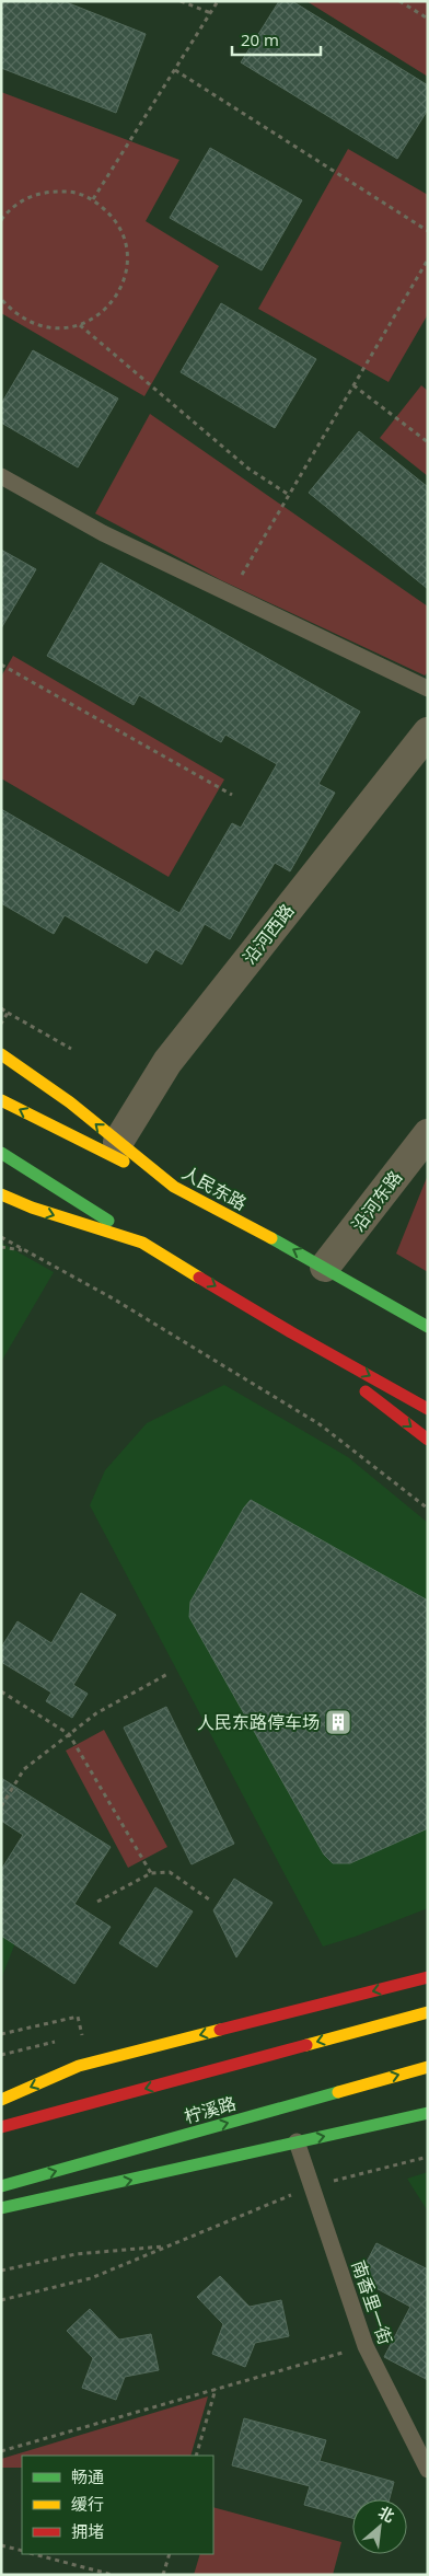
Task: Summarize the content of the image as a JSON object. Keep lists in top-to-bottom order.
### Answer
{
  "streets": {
    "main road": ["人民东路", "柠溪路"],
    "street": ["沿河西路", "沿河东路"],
    "lane": ["南香里一街"]
  },
  "crossings": [
    ["沿河西路", "人民东路"],
    ["人民东路", "沿河东路"]
  ],
  "places": {
    "building": ["人民东路停车场"]
  },
  "legend": ["畅通", "缓行", "拥堵"],
  "scale_bar": "20 m",
  "north": "top right"
}
